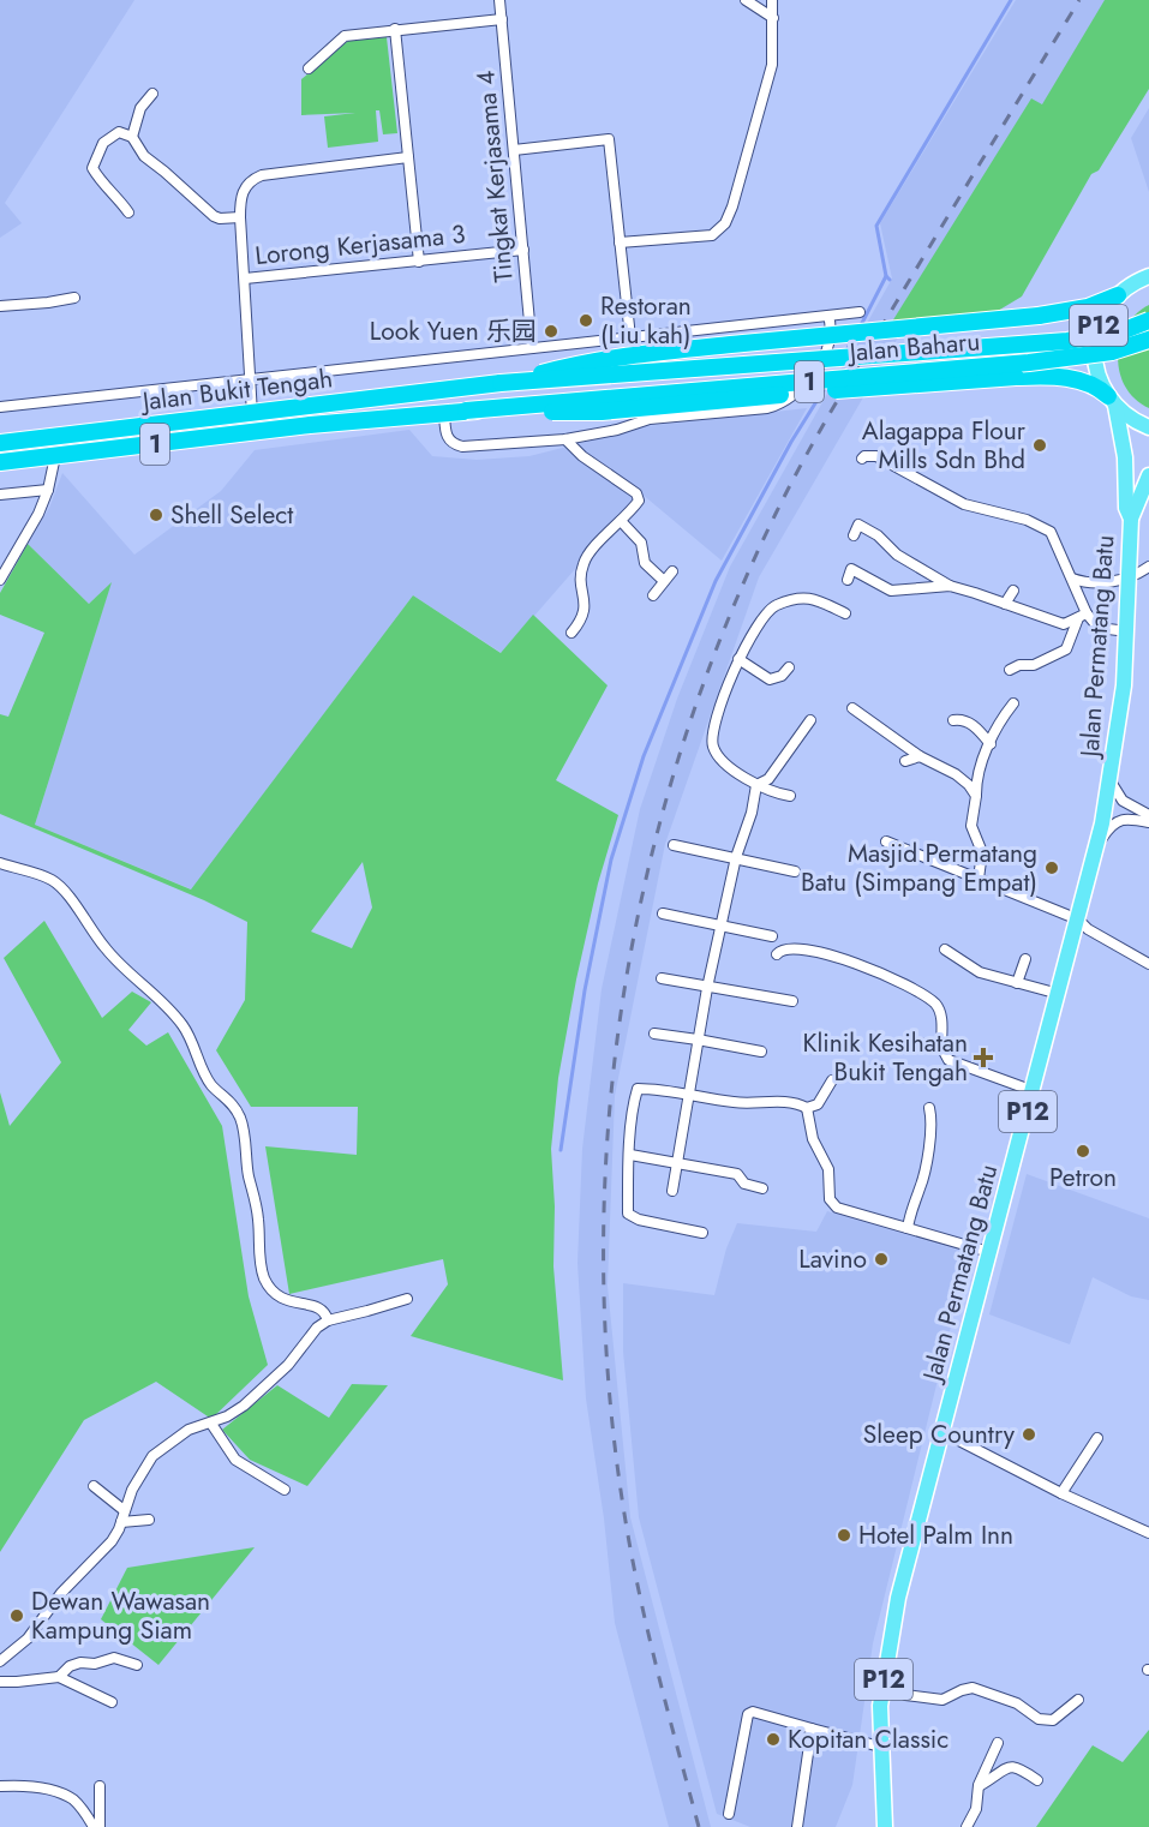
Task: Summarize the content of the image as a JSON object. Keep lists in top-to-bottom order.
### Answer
{
  "streets": {
    "highway": ["Jalan Baharu", "1", "Jalan Bukit Tengah"],
    "main road": ["P12", "Jalan Permatang Batu"],
    "street": ["Tingkat Kerjasama 4", "Lorong Kerjasama 3"]
  },
  "crossings": [
    ["Tingkat Kerjasama 4", "Lorong Kerjasama 3"],
    ["P12", "Jalan Permatang Batu"],
    ["Jalan Baharu", "Jalan Bukit Tengah"]
  ],
  "places": {
    "other": [
      "Restoran (Liu kah)",
      "Look Yuen 乐园",
      "Alagappa Flour Mills Sdn Bhd",
      "Shell Select",
      "Masjid Permatang Batu (Simpang Empat)",
      "Petron",
      "Lavino",
      "Sleep Country",
      "Hotel Palm Inn",
      "Dewan Wawasan Kampung Siam",
      "Kopitan Classic"
    ],
    "health": ["Klinik Kesihatan Bukit Tengah"]
  }
}
